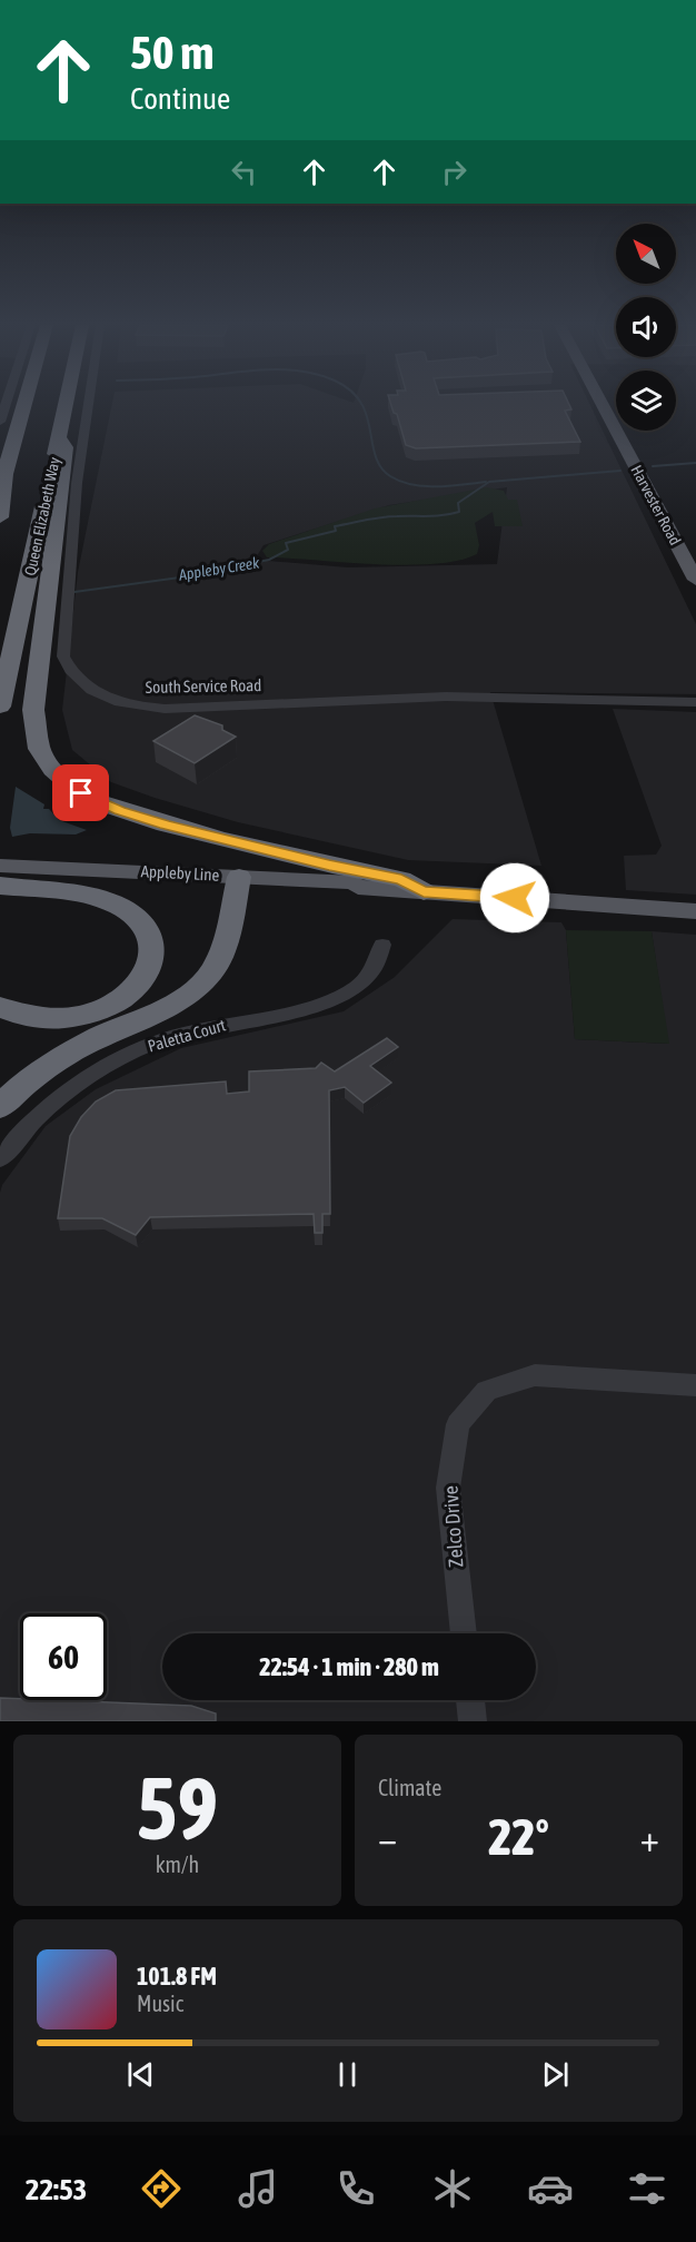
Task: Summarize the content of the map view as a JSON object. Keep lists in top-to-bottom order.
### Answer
{
  "streets": {
    "highway": ["Queen Elizabeth Way"],
    "main road": ["Harvester Road", "Appleby Line"],
    "street": ["South Service Road", "Paletta Court", "Zelco Drive"]
  },
  "water": ["Appleby Creek"],
  "north": "top left",
  "page": {
    "turn": ["50 m", "Continue"],
    "limit": "60",
    "trip": "22:54 · 1 min · 280 m",
    "tile": [
      ["59", "km/h"],
      "Climate"
    ],
    "heat": ["−", "22°", "+"],
    "song": ["101.8 FM", "Music"],
    "tabs": "22:53"
  }
}
